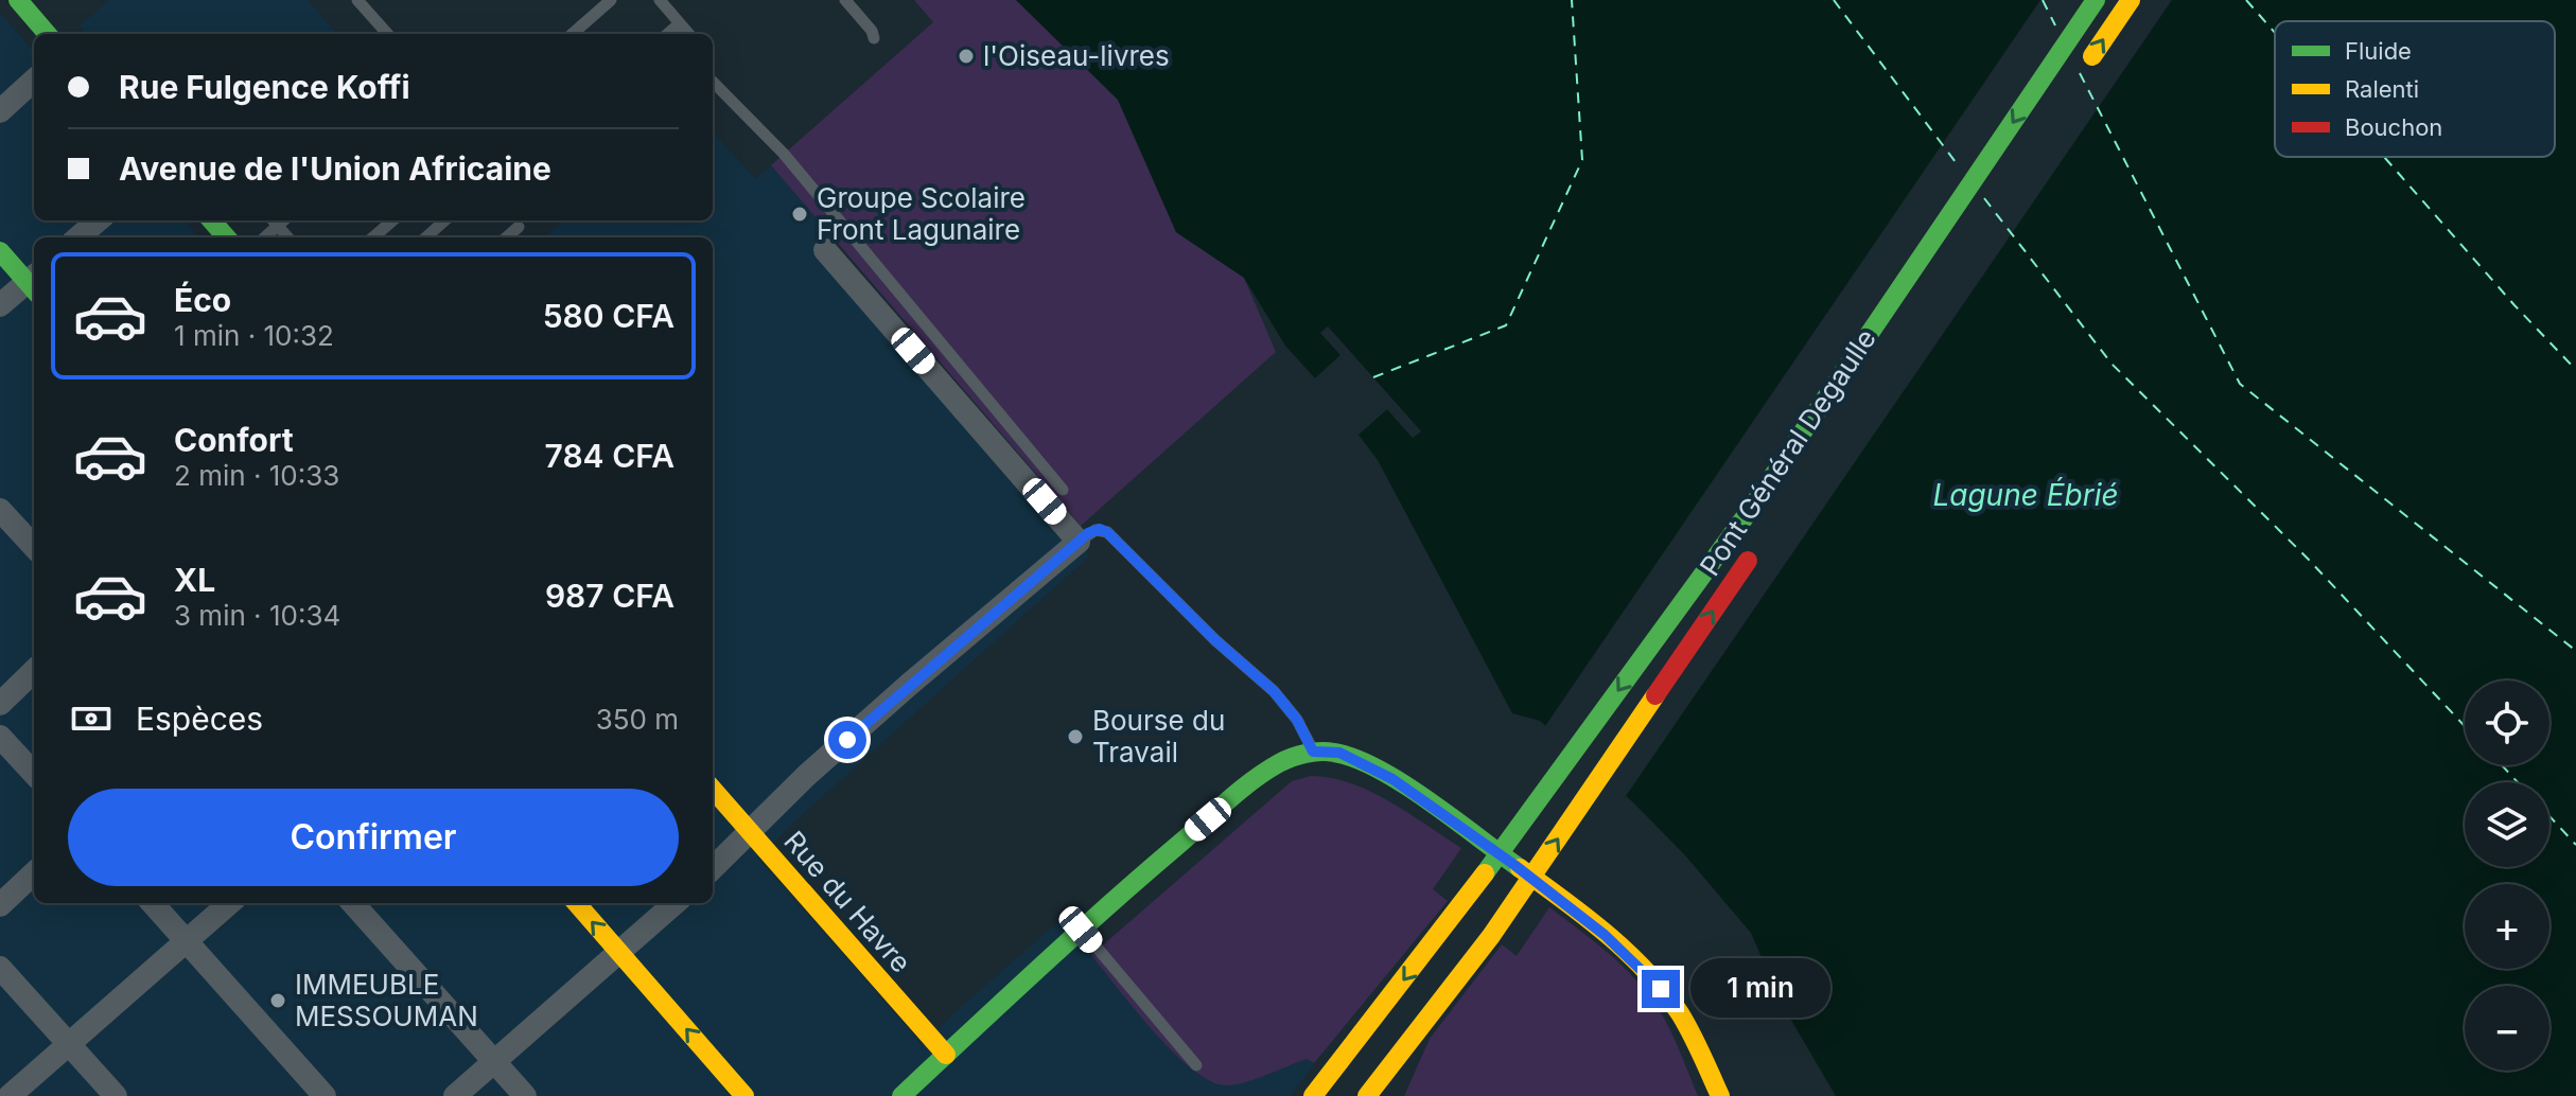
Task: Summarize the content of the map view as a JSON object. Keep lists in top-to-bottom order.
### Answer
{
  "streets": {
    "main road": ["Pont Général Degaulle", "Rue du Havre"]
  },
  "water": ["Lagune Ébrié"],
  "places": [
    "l'Oiseau-livres",
    "Groupe Scolaire Front Lagunaire",
    "Bourse du Travail",
    "IMMEUBLE MESSOUMAN"
  ],
  "legend": ["Fluide", "Ralenti", "Bouchon"],
  "page": {
    "banner": ["Rue Fulgence Koffi", "Avenue de l'Union Africaine"],
    "list": [
      {
        "name": "Éco",
        "note": "1 min · 10:32",
        "value": "580 CFA"
      },
      {
        "name": "Confort",
        "note": "2 min · 10:33",
        "value": "784 CFA"
      },
      {
        "name": "XL",
        "note": "3 min · 10:34",
        "value": "987 CFA"
      }
    ],
    "pay": ["Espèces", "350 m"],
    "map_buttons": ["+", "−"],
    "buttons": "Confirmer",
    "bubble": "1 min"
  }
}
